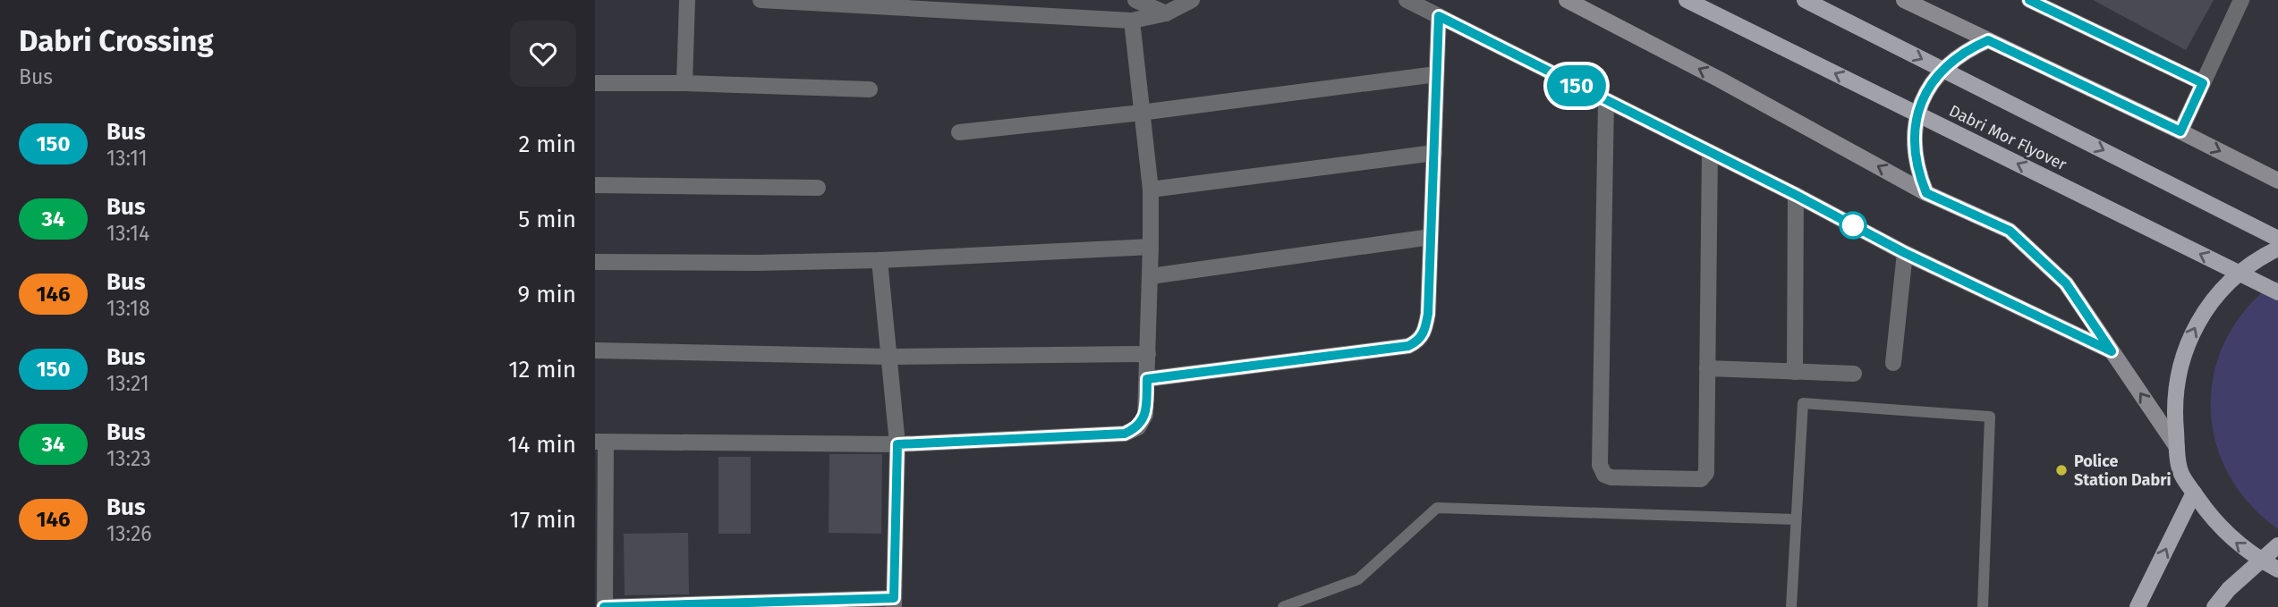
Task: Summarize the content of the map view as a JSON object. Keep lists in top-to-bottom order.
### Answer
{
  "streets": {
    "main road": ["Dabri Mor Flyover"]
  },
  "places": ["Police Station Dabri"],
  "lines": ["bus line 150"],
  "page": {
    "heading": ["Dabri Crossing", "Bus"],
    "on_map": "150",
    "list": [
      {
        "mark": "150",
        "name": "Bus",
        "note": "13:11",
        "value": "2 min"
      },
      {
        "mark": "34",
        "name": "Bus",
        "note": "13:14",
        "value": "5 min"
      },
      {
        "mark": "146",
        "name": "Bus",
        "note": "13:18",
        "value": "9 min"
      },
      {
        "mark": "150",
        "name": "Bus",
        "note": "13:21",
        "value": "12 min"
      },
      {
        "mark": "34",
        "name": "Bus",
        "note": "13:23",
        "value": "14 min"
      },
      {
        "mark": "146",
        "name": "Bus",
        "note": "13:26",
        "value": "17 min"
      }
    ]
  }
}
